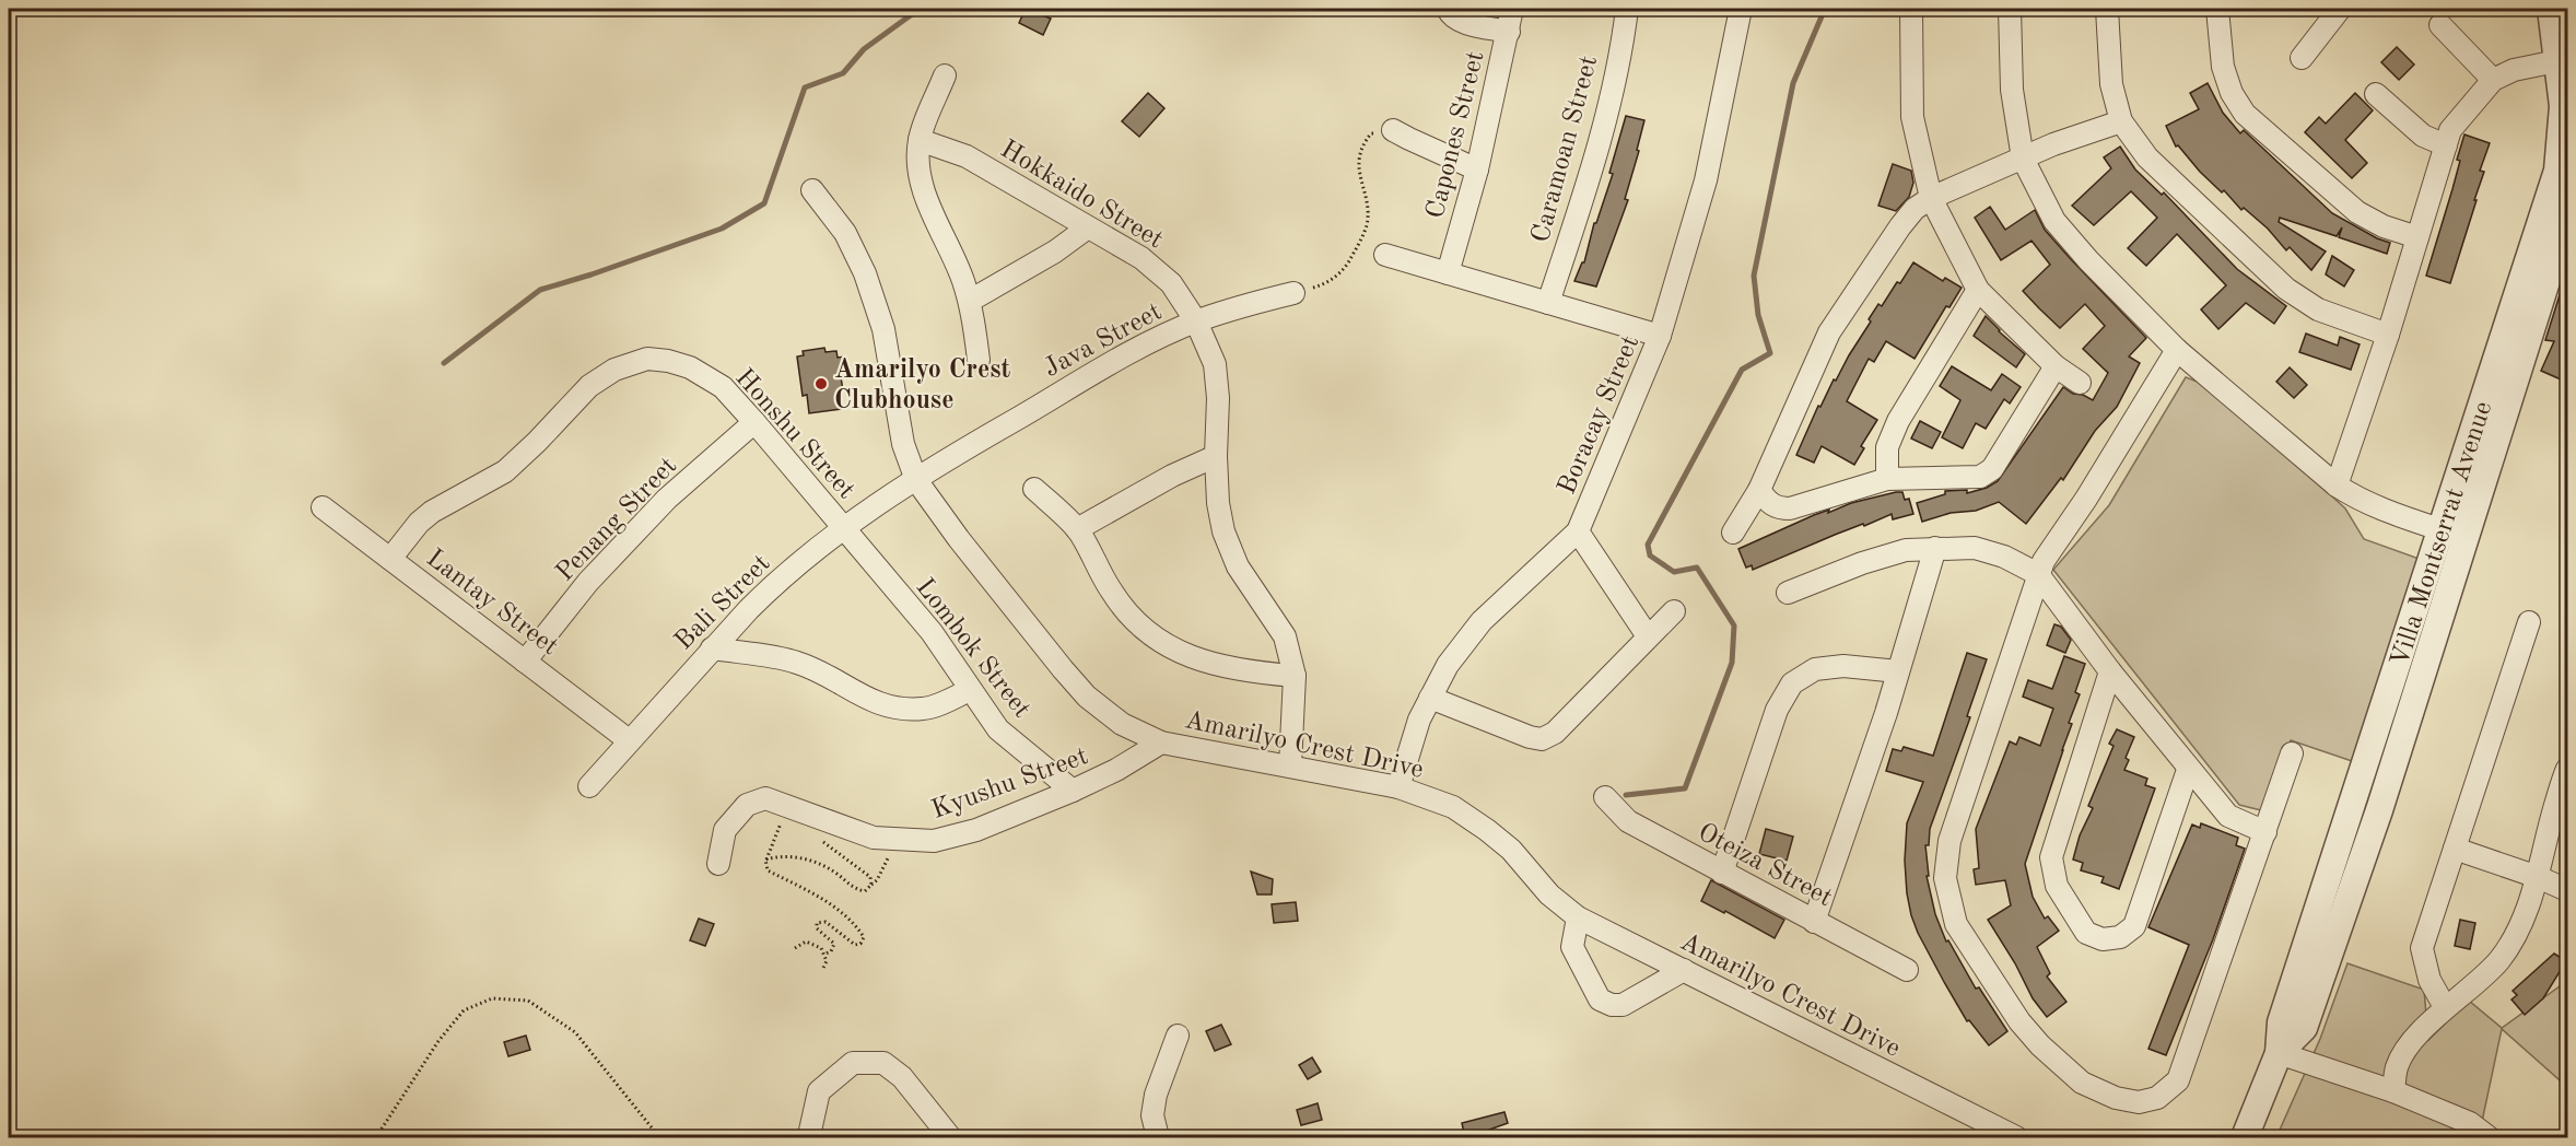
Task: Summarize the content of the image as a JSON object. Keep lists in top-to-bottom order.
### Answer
{
  "streets": {
    "street": [
      "Capones Street",
      "Caramoan Street",
      "Hokkaido Street",
      "Java Street",
      "Boracay Street",
      "Honshu Street",
      "Penang Street",
      "Villa Montserrat Avenue",
      "Lantay Street",
      "Bali Street",
      "Lombok Street",
      "Amarilyo Crest Drive",
      "Kyushu Street",
      "Oteiza Street"
    ]
  },
  "crossings": [
    ["Hokkaido Street", "Java Street"],
    ["Hokkaido Street", "Amarilyo Crest Drive"],
    ["Java Street", "Bali Street"],
    ["Java Street", "Amarilyo Crest Drive"],
    ["Boracay Street", "Amarilyo Crest Drive"],
    ["Honshu Street", "Penang Street"],
    ["Honshu Street", "Lantay Street"],
    ["Honshu Street", "Bali Street"],
    ["Honshu Street", "Lombok Street"],
    ["Penang Street", "Lantay Street"],
    ["Lantay Street", "Bali Street"],
    ["Bali Street", "Lombok Street"],
    ["Bali Street", "Amarilyo Crest Drive"],
    ["Lombok Street", "Kyushu Street"],
    ["Amarilyo Crest Drive", "Kyushu Street"]
  ],
  "places": ["Amarilyo Crest Clubhouse"]
}
